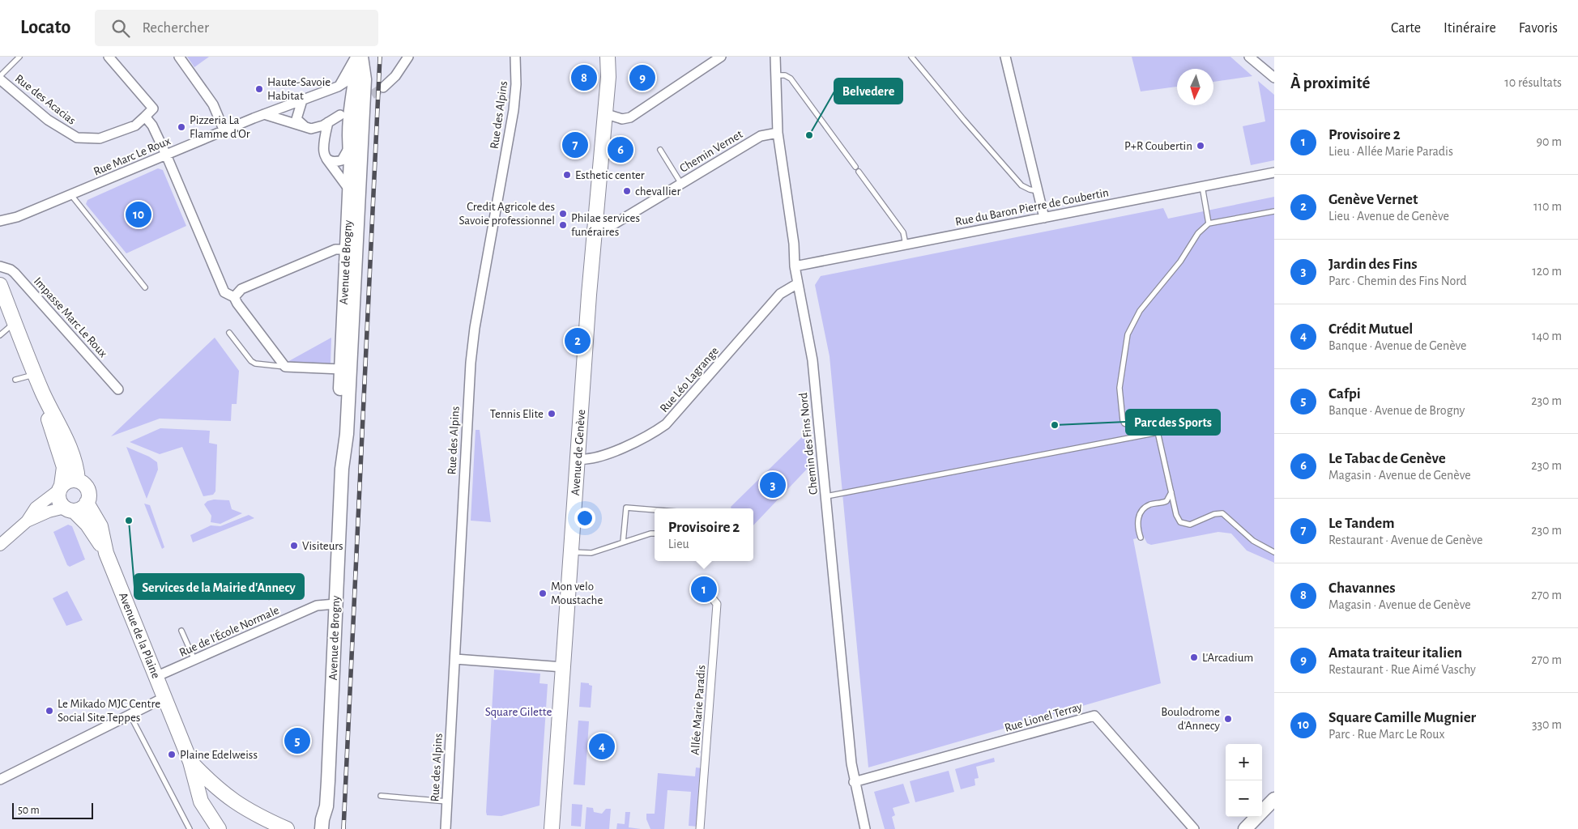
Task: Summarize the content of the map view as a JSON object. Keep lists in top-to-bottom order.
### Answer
{
  "streets": {
    "main road": ["Avenue de Brogny", "Avenue de Genève", "Avenue de la Plaine"],
    "street": [
      "Rue des Acacias",
      "Rue des Alpins",
      "Chemin Vernet",
      "Rue Marc Le Roux",
      "Rue du Baron Pierre de Coubertin",
      "Impasse Marc Le Roux",
      "Rue Léo Lagrange",
      "Chemin des Fins Nord",
      "Rue de l'École Normale",
      "Allée Marie Paradis",
      "Rue Lionel Terray"
    ]
  },
  "crossings": [
    ["Chemin Vernet", "Chemin des Fins Nord"],
    ["Chemin Vernet", "Avenue de Genève"],
    ["Rue Marc Le Roux", "Avenue de Brogny"],
    ["Rue du Baron Pierre de Coubertin", "Chemin des Fins Nord"],
    ["Avenue de Brogny", "Rue de l'École Normale"],
    ["Rue Léo Lagrange", "Chemin des Fins Nord"],
    ["Rue Léo Lagrange", "Avenue de Genève"],
    ["Chemin des Fins Nord", "Rue Lionel Terray"],
    ["Rue de l'École Normale", "Avenue de la Plaine"]
  ],
  "parks": ["Square Gilette"],
  "places": [
    "Haute-Savoie Habitat",
    "Pizzeria La Flamme d'Or",
    "Belvedere",
    "P+R Coubertin",
    "Esthetic center",
    "chevallier",
    "Credit Agricole des Savoie professionnel",
    "Philae services funéraires",
    "Tennis Elite",
    "Parc des Sports",
    "Services de la Mairie d'Annecy",
    "Visiteurs",
    "Mon velo Moustache",
    "L'Arcadium",
    "Le Mikado MJC Centre Social Site Teppes",
    "Boulodrome d'Annecy",
    "Plaine Edelweiss"
  ],
  "scale_bar": "50 m",
  "north": "bottom",
  "page": {
    "header": "Locato",
    "search": "Rechercher",
    "nav": ["Carte", "Itinéraire", "Favoris"],
    "heading": ["À proximité", "10 résultats"],
    "pins": [
      "8",
      "9",
      "7",
      "6",
      "10",
      "2",
      "3",
      "1",
      "5",
      "4"
    ],
    "list": [
      {
        "mark": "1",
        "name": "Provisoire 2",
        "note": "Lieu · Allée Marie Paradis",
        "value": "90 m"
      },
      {
        "mark": "2",
        "name": "Genève Vernet",
        "note": "Lieu · Avenue de Genève",
        "value": "110 m"
      },
      {
        "mark": "3",
        "name": "Jardin des Fins",
        "note": "Parc · Chemin des Fins Nord",
        "value": "120 m"
      },
      {
        "mark": "4",
        "name": "Crédit Mutuel",
        "note": "Banque · Avenue de Genève",
        "value": "140 m"
      },
      {
        "mark": "5",
        "name": "Cafpi",
        "note": "Banque · Avenue de Brogny",
        "value": "230 m"
      },
      {
        "mark": "6",
        "name": "Le Tabac de Genève",
        "note": "Magasin · Avenue de Genève",
        "value": "230 m"
      },
      {
        "mark": "7",
        "name": "Le Tandem",
        "note": "Restaurant · Avenue de Genève",
        "value": "230 m"
      },
      {
        "mark": "8",
        "name": "Chavannes",
        "note": "Magasin · Avenue de Genève",
        "value": "270 m"
      },
      {
        "mark": "9",
        "name": "Amata traiteur italien",
        "note": "Restaurant · Rue Aimé Vaschy",
        "value": "270 m"
      },
      {
        "mark": "10",
        "name": "Square Camille Mugnier",
        "note": "Parc · Rue Marc Le Roux",
        "value": "330 m"
      }
    ],
    "popup": ["Provisoire 2", "Lieu"],
    "map_buttons": ["+", "−"],
    "scale": "50 m"
  }
}
